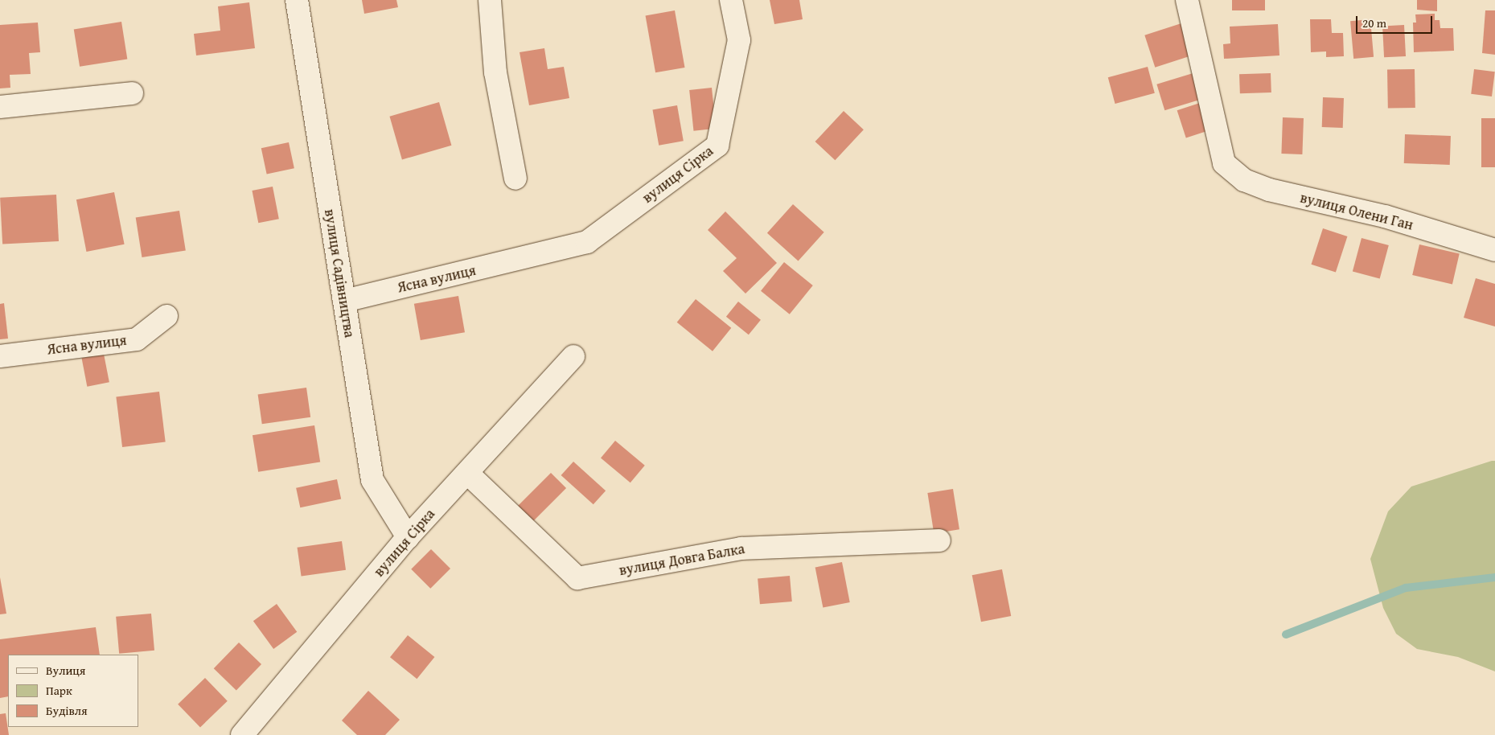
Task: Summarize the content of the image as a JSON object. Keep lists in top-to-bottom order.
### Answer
{
  "streets": {
    "street": [
      "вулиця Сірка",
      "вулиця Олени Ган",
      "вулиця Садівництва",
      "Ясна вулиця",
      "вулиця Довга Балка"
    ]
  },
  "crossings": [
    ["вулиця Сірка", "вулиця Садівництва"],
    ["вулиця Сірка", "Ясна вулиця"],
    ["вулиця Сірка", "вулиця Довга Балка"],
    ["вулиця Садівництва", "Ясна вулиця"]
  ],
  "legend": ["Вулиця", "Парк", "Будівля"],
  "scale_bar": "20 m"
}
